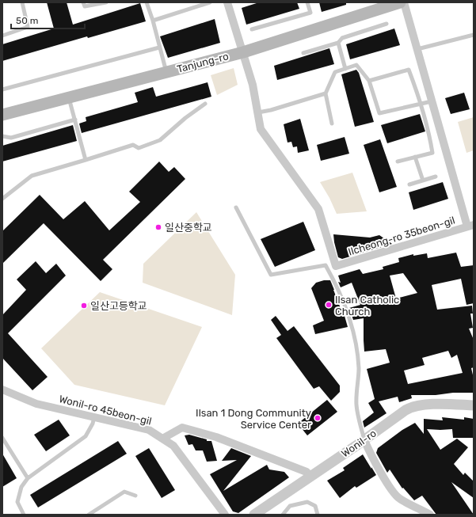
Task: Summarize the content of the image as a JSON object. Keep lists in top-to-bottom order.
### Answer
{
  "streets": {
    "main road": ["Tanjung-ro"],
    "street": ["Ilcheong-ro 35beon-gil", "Wonil-ro 45beon-gil", "Wonil-ro"]
  },
  "places": [
    "일산중학교",
    "Ilsan Catholic Church",
    "일산고등학교",
    "Ilsan 1 Dong Community Service Center"
  ],
  "scale_bar": "50 m"
}
